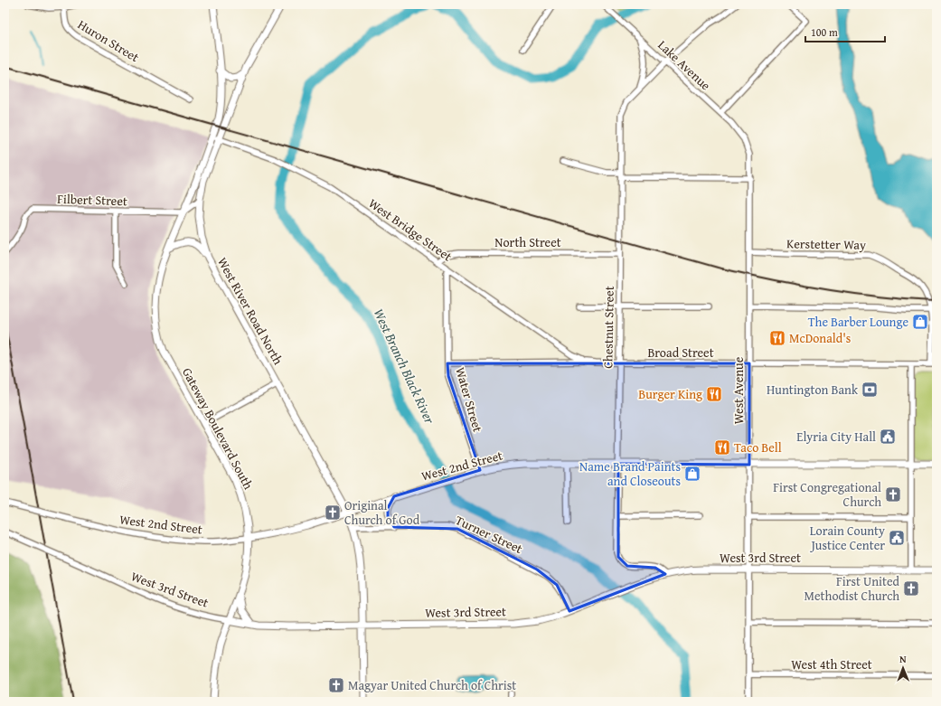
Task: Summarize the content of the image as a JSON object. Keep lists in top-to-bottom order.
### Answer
{
  "streets": {
    "main road": [
      "West River Road North",
      "Gateway Boulevard South",
      "West 2nd Street",
      "West 3rd Street"
    ],
    "street": [
      "Huron Street",
      "Lake Avenue",
      "Filbert Street",
      "West Bridge Street",
      "North Street",
      "Kerstetter Way",
      "Chestnut Street",
      "Broad Street",
      "West Avenue",
      "Water Street",
      "Turner Street",
      "West 4th Street"
    ]
  },
  "crossings": [
    ["Lake Avenue", "Chestnut Street"],
    ["Lake Avenue", "West Avenue"],
    ["Filbert Street", "Gateway Boulevard South"],
    ["West Bridge Street", "North Street"],
    ["West Bridge Street", "West River Road North"],
    ["West Bridge Street", "Broad Street"],
    ["West Bridge Street", "Water Street"],
    ["West Bridge Street", "Gateway Boulevard South"],
    ["North Street", "Chestnut Street"],
    ["Kerstetter Way", "Broad Street"],
    ["Kerstetter Way", "West Avenue"],
    ["West River Road North", "West 2nd Street"],
    ["West River Road North", "Turner Street"],
    ["West River Road North", "West 3rd Street"],
    ["Chestnut Street", "Broad Street"],
    ["Chestnut Street", "West 2nd Street"],
    ["Chestnut Street", "West 3rd Street"],
    ["Broad Street", "West Avenue"],
    ["Broad Street", "Water Street"],
    ["West Avenue", "West 2nd Street"],
    ["West Avenue", "West 3rd Street"],
    ["West Avenue", "West 4th Street"],
    ["Water Street", "West 2nd Street"],
    ["Gateway Boulevard South", "West 2nd Street"],
    ["Gateway Boulevard South", "West 3rd Street"],
    ["Turner Street", "West 3rd Street"]
  ],
  "water": ["West Branch Black River"],
  "places": {
    "shop": ["The Barber Lounge", "Name Brand Paints and Closeouts"],
    "restaurant": ["McDonald's", "Burger King", "Taco Bell"],
    "bank": ["Huntington Bank"],
    "public building": ["Elyria City Hall", "Lorain County Justice Center"],
    "church": [
      "First Congregational Church",
      "Original Church of God",
      "First United Methodist Church",
      "Magyar United Church of Christ"
    ]
  },
  "scale_bar": "100 m",
  "north": "top"
}
